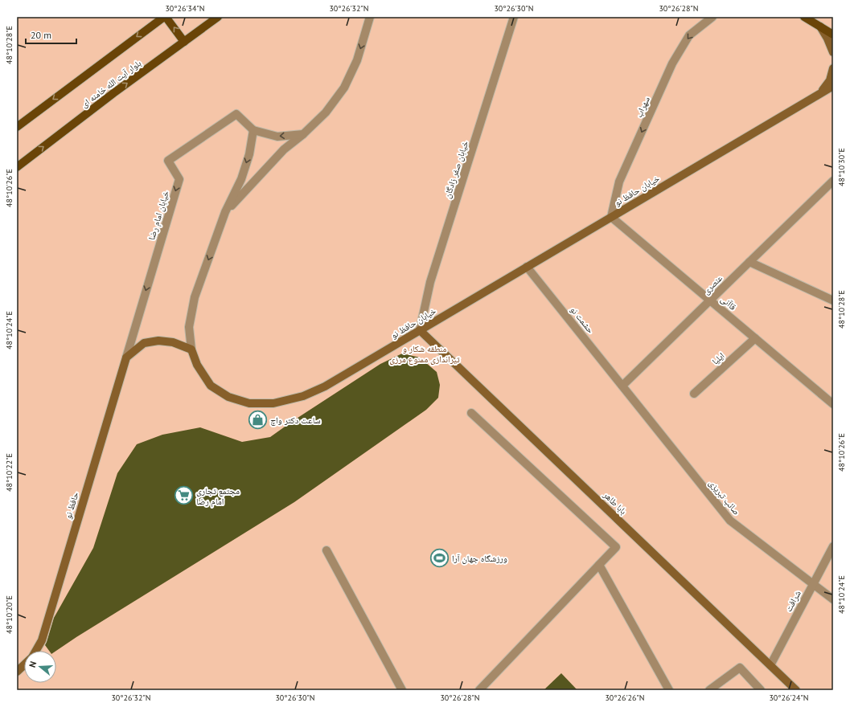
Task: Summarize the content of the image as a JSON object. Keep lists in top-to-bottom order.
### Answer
{
  "streets": {
    "main road": [
      "بلوار آیت الله خامنه ای",
      "خیابان حافظ نو",
      "بابا طاهر",
      "حافظ نو"
    ],
    "street": [
      "سهراب",
      "خیابان صفر زادگان",
      "خیابان امام رضا",
      "عنصری",
      "قاآنی",
      "حشمت نو",
      "ایلیا",
      "صائب تبریزی",
      "شرافت"
    ]
  },
  "crossings": [
    ["سهراب", "خیابان حافظ نو"],
    ["سهراب", "قاآنی"],
    ["خیابان صفر زادگان", "خیابان حافظ نو"],
    ["خیابان صفر زادگان", "بابا طاهر"],
    ["خیابان حافظ نو", "خیابان امام رضا"],
    ["خیابان حافظ نو", "قاآنی"],
    ["خیابان حافظ نو", "حشمت نو"],
    ["خیابان حافظ نو", "بابا طاهر"],
    ["خیابان امام رضا", "حافظ نو"],
    ["عنصری", "قاآنی"],
    ["عنصری", "حشمت نو"],
    ["عنصری", "صائب تبریزی"],
    ["قاآنی", "ایلیا"],
    ["حشمت نو", "صائب تبریزی"],
    ["صائب تبریزی", "شرافت"],
    ["بابا طاهر", "شرافت"]
  ],
  "one_way": ["سهراب", "خیابان امام رضا"],
  "parks": ["منطقه شکار و تیراندازی ممنوع مرزی"],
  "places": {
    "shop": ["ساعت دکتر واچ"],
    "supermarket": ["مجتمع تجاری امام رضا"],
    "sports": ["ورزشگاه جهان آرا"]
  },
  "scale_bar": "20 m",
  "north": "left",
  "coordinates": [
    "30°26'34\"N",
    "30°26'32\"N",
    "30°26'30\"N",
    "30°26'28\"N",
    "48°10'28\"E",
    "48°10'30\"E",
    "48°10'26\"E",
    "48°10'24\"E",
    "48°10'22\"E",
    "48°10'20\"E",
    "30°26'26\"N",
    "30°26'24\"N"
  ]
}
